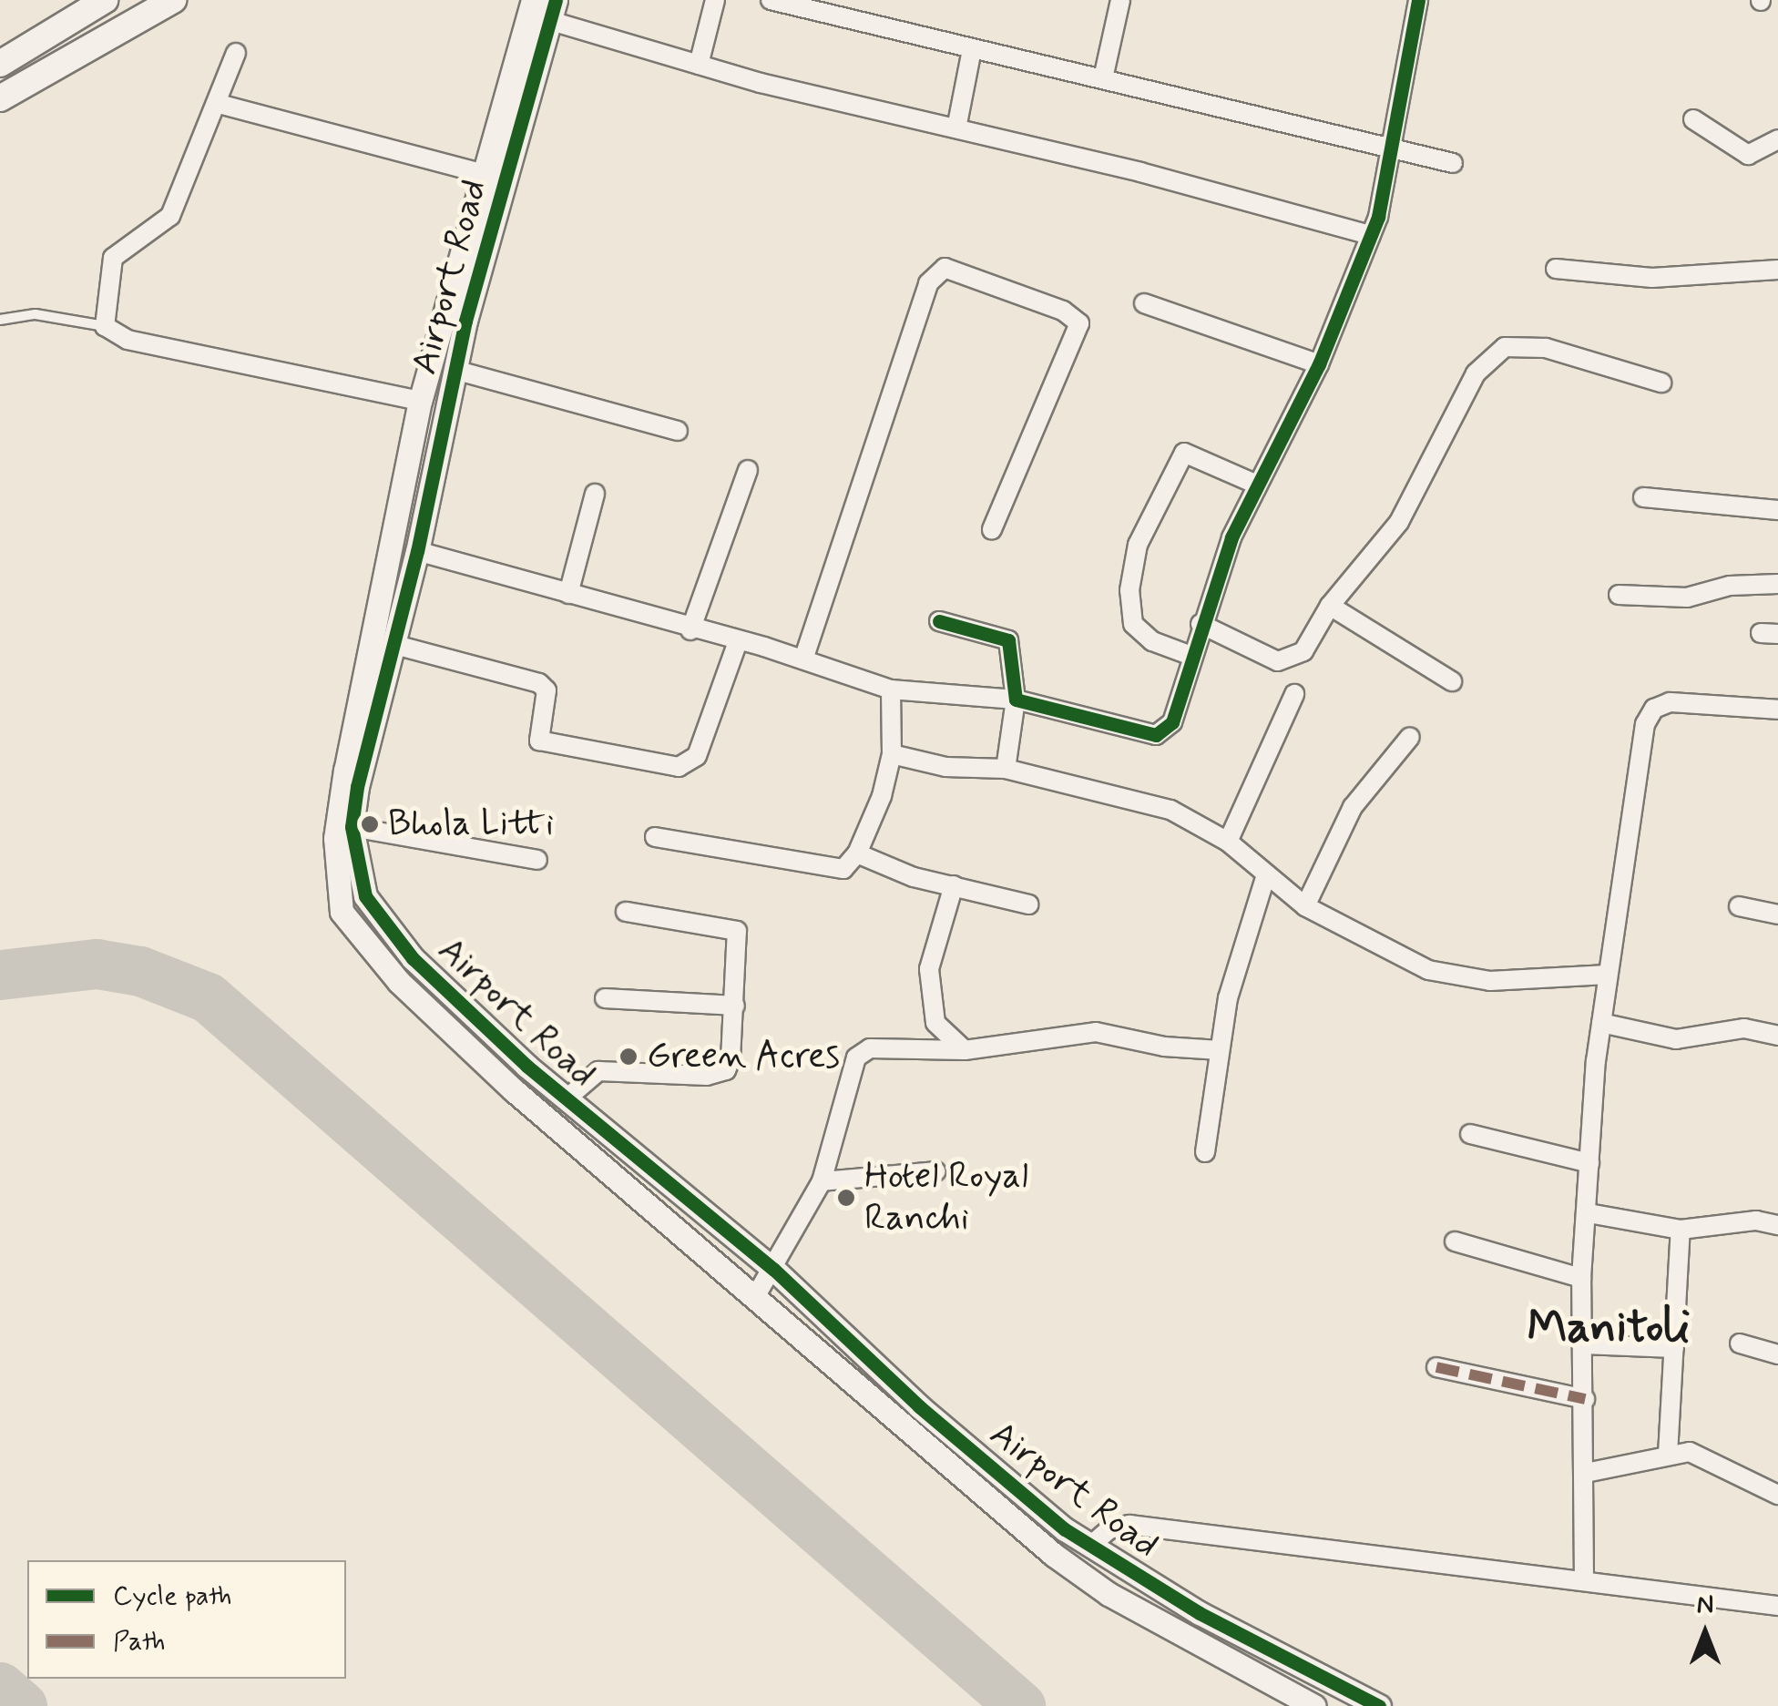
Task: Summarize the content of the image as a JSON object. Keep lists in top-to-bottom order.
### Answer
{
  "streets": {
    "street": ["Airport Road"]
  },
  "districts": ["Manitoli"],
  "places": ["Bhola Litti", "Green Acres", "Hotel Royal Ranchi"],
  "legend": ["Cycle path", "Path"],
  "north": "top"
}
